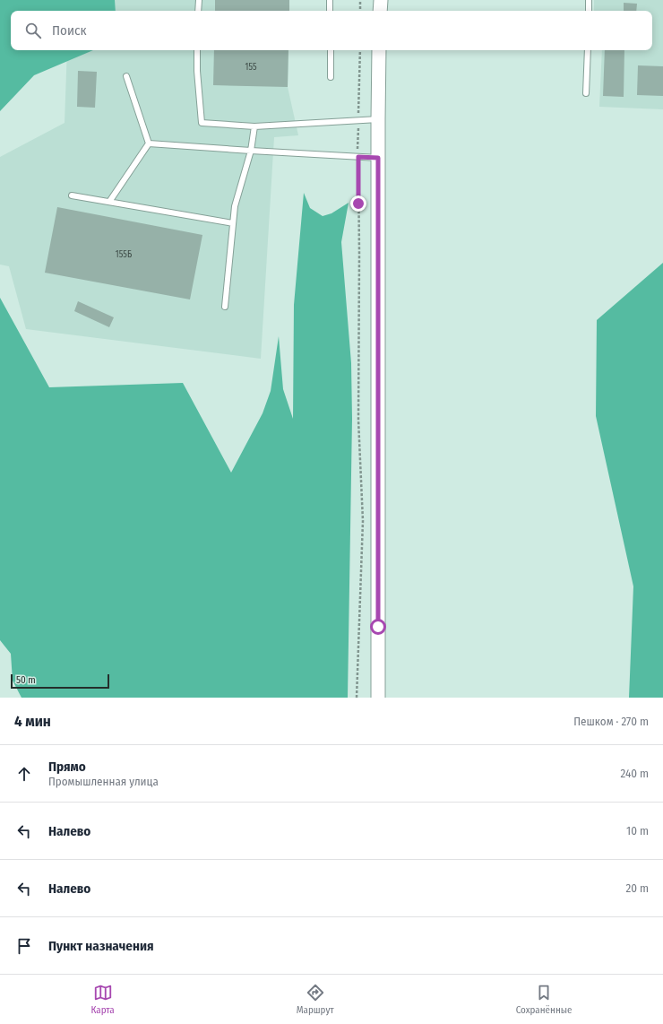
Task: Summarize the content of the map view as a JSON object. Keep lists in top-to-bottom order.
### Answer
{
  "house_numbers": ["155", "155Б"],
  "scale_bar": "50 m",
  "page": {
    "search": "Поиск",
    "scale": "50 m",
    "heading": ["4 мин", "Пешком · 270 m"],
    "list": [
      ["Прямо", "Промышленная улица", "240 m"],
      ["Налево", "10 m"],
      ["Налево", "20 m"],
      "Пункт назначения"
    ],
    "nav": ["Карта", "Маршрут", "Сохранённые"]
  }
}
